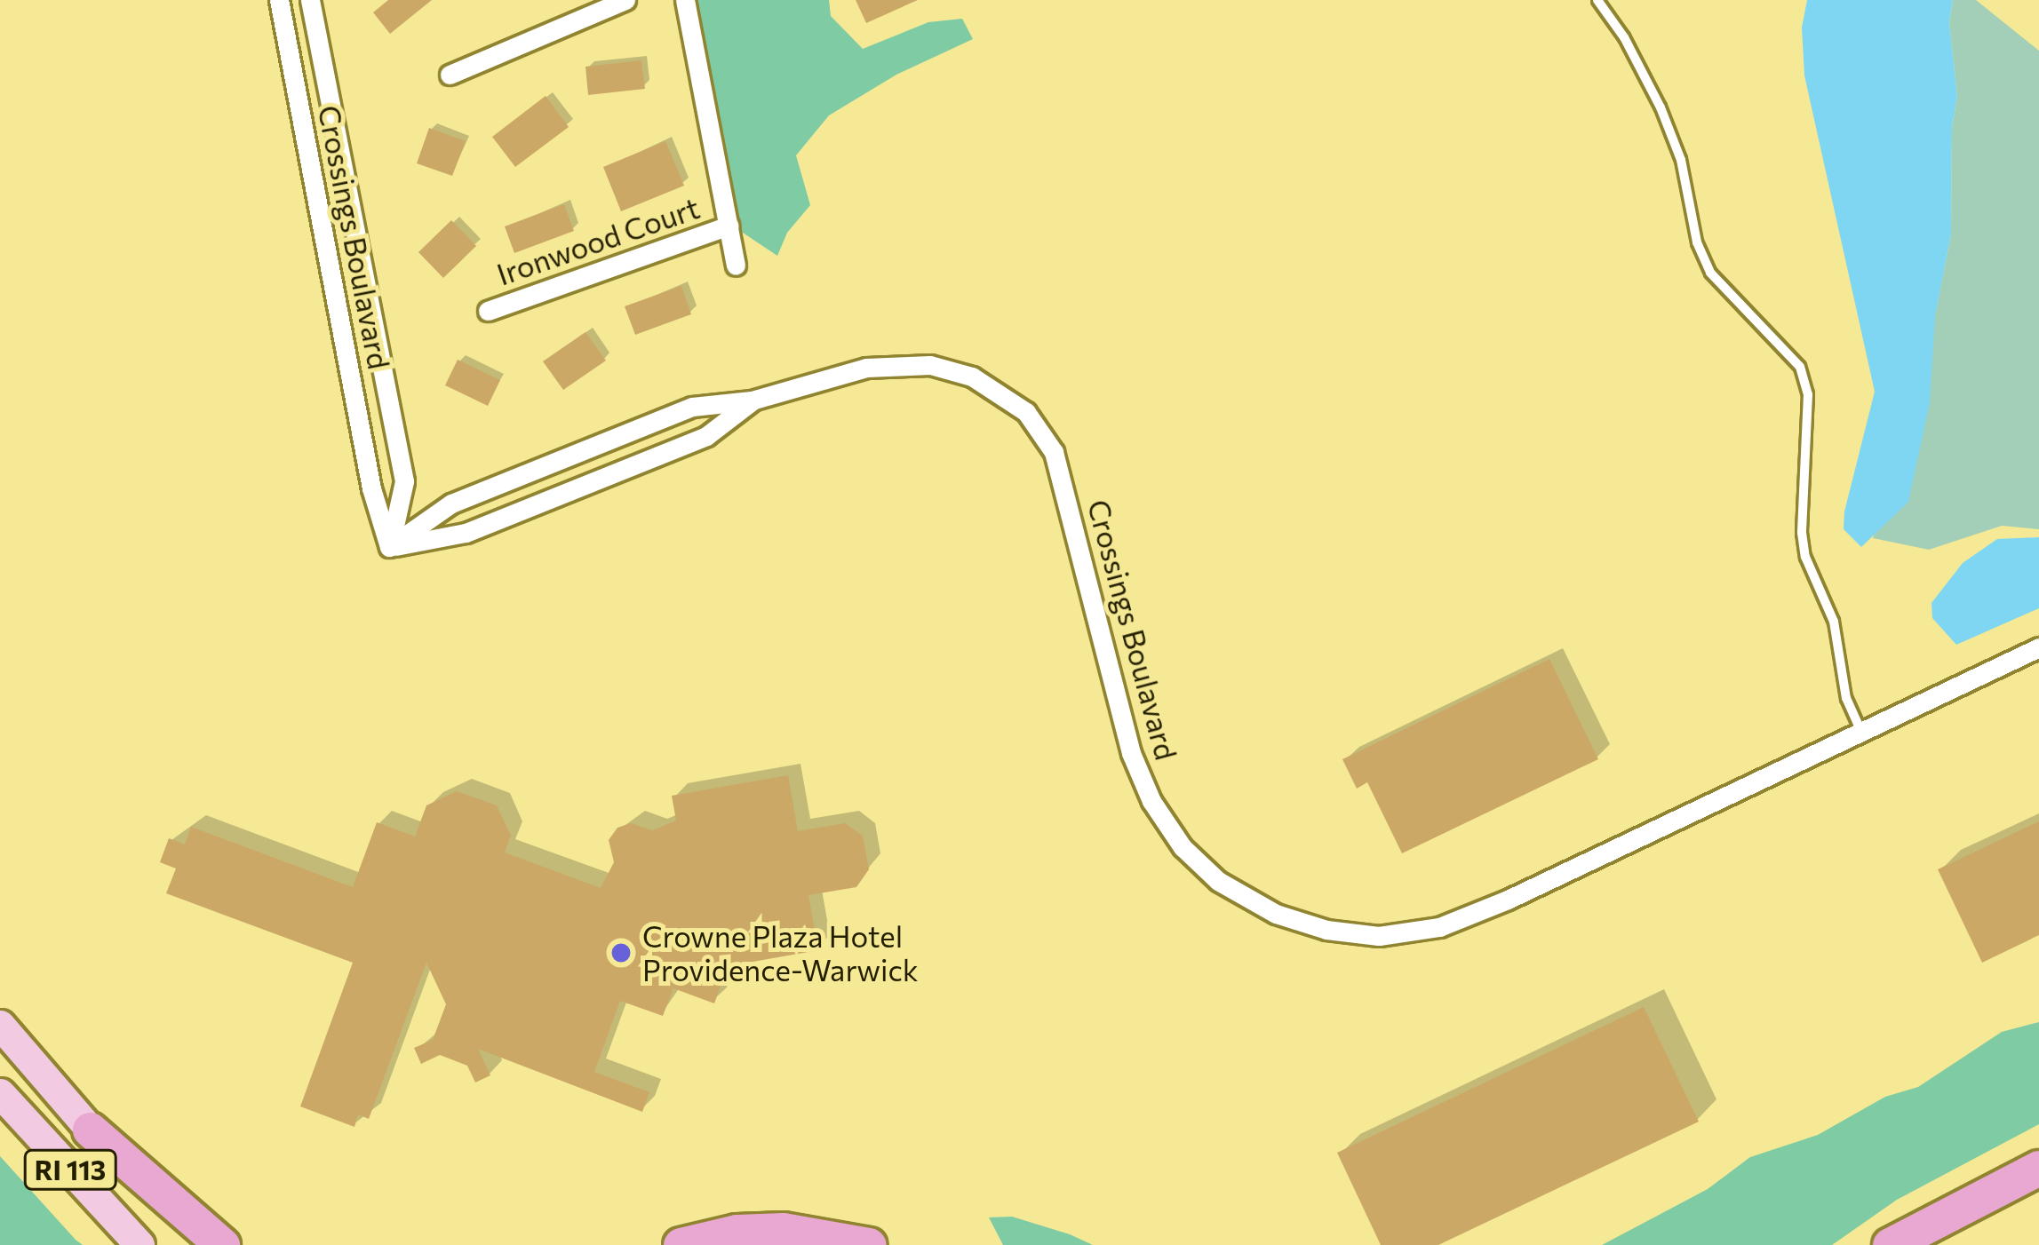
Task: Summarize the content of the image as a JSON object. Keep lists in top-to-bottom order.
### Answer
{
  "streets": {
    "main road": ["RI 113"],
    "street": ["Crossings Boulavard", "Ironwood Court"]
  },
  "places": ["Crowne Plaza Hotel Providence-Warwick"]
}
